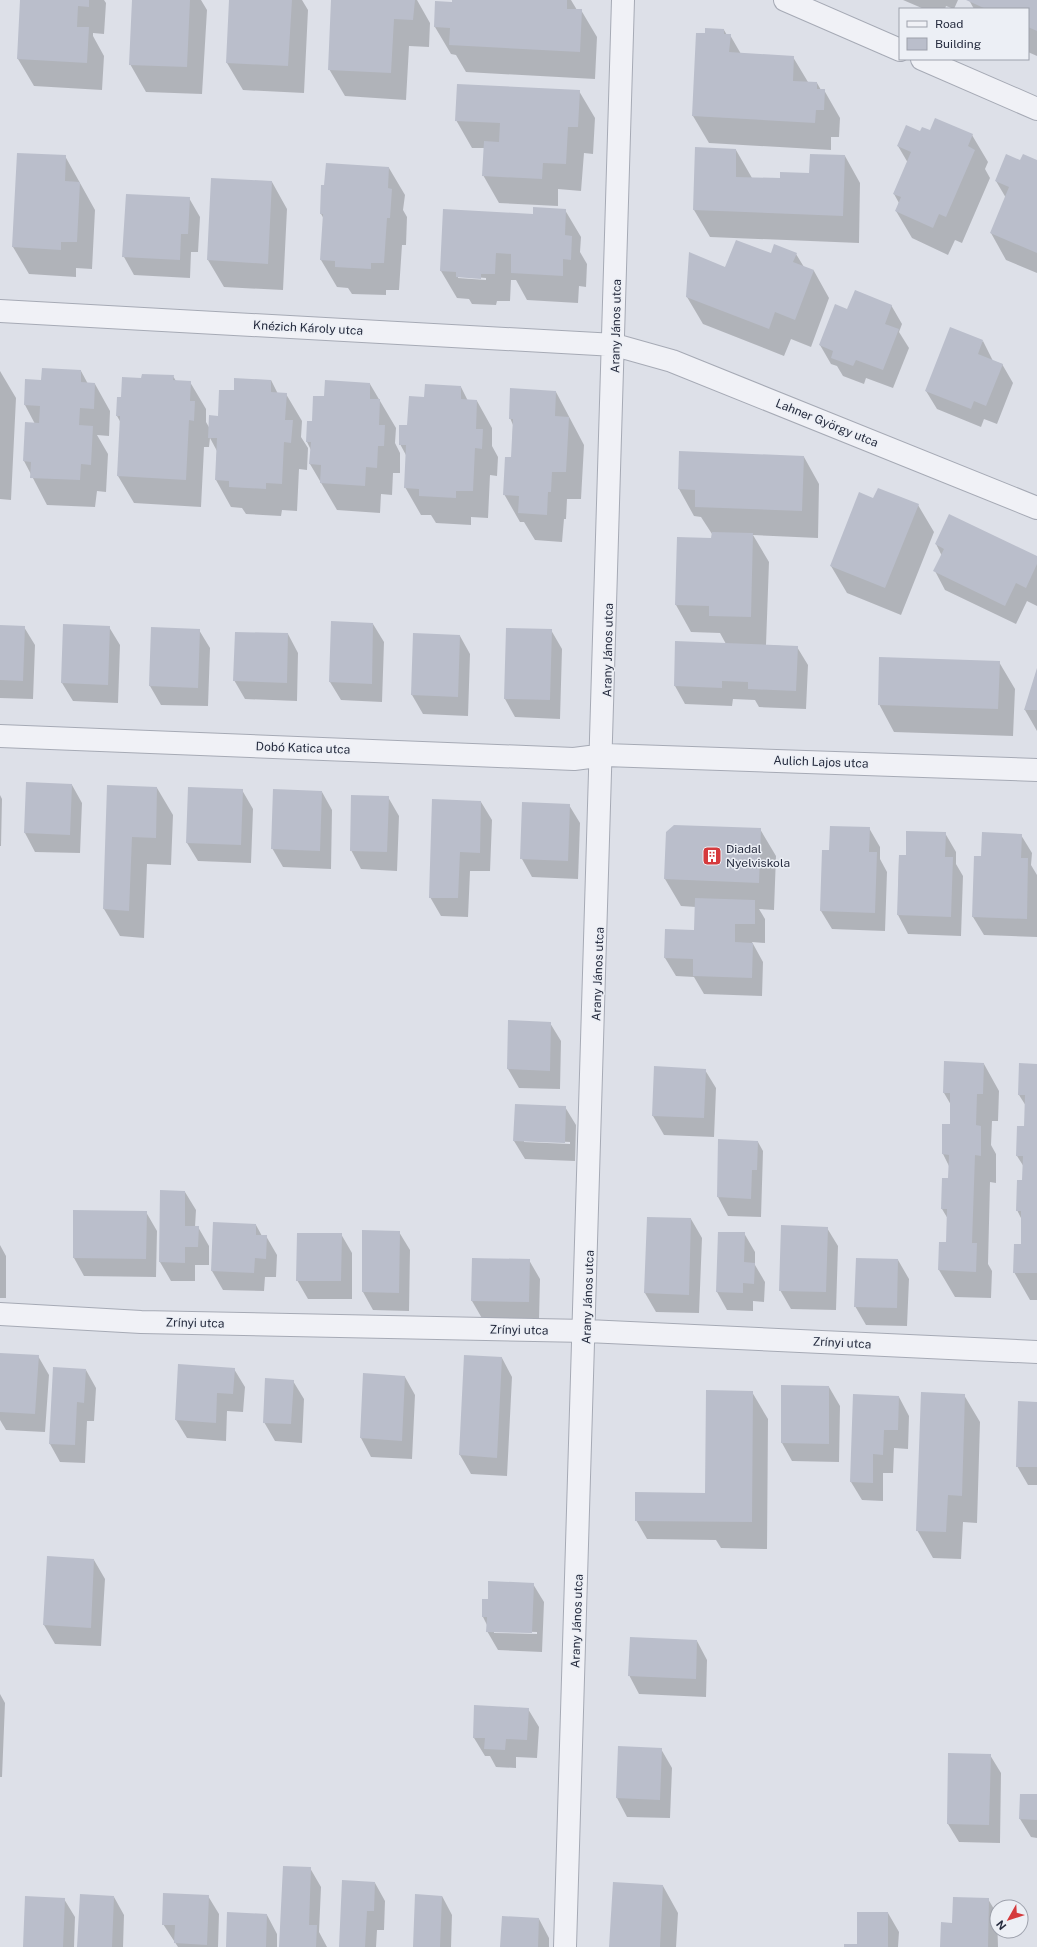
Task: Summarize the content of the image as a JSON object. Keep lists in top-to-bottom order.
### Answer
{
  "streets": {
    "street": [
      "Arany János utca",
      "Knézich Károly utca",
      "Lahner György utca",
      "Dobó Katica utca",
      "Aulich Lajos utca",
      "Zrínyi utca"
    ]
  },
  "crossings": [
    ["Arany János utca", "Knézich Károly utca"],
    ["Arany János utca", "Lahner György utca"],
    ["Arany János utca", "Dobó Katica utca"],
    ["Arany János utca", "Aulich Lajos utca"],
    ["Arany János utca", "Zrínyi utca"],
    ["Knézich Károly utca", "Lahner György utca"],
    ["Dobó Katica utca", "Aulich Lajos utca"]
  ],
  "places": {
    "building": ["Diadal Nyelviskola"]
  },
  "legend": ["Road", "Building"],
  "north": "bottom left"
}
